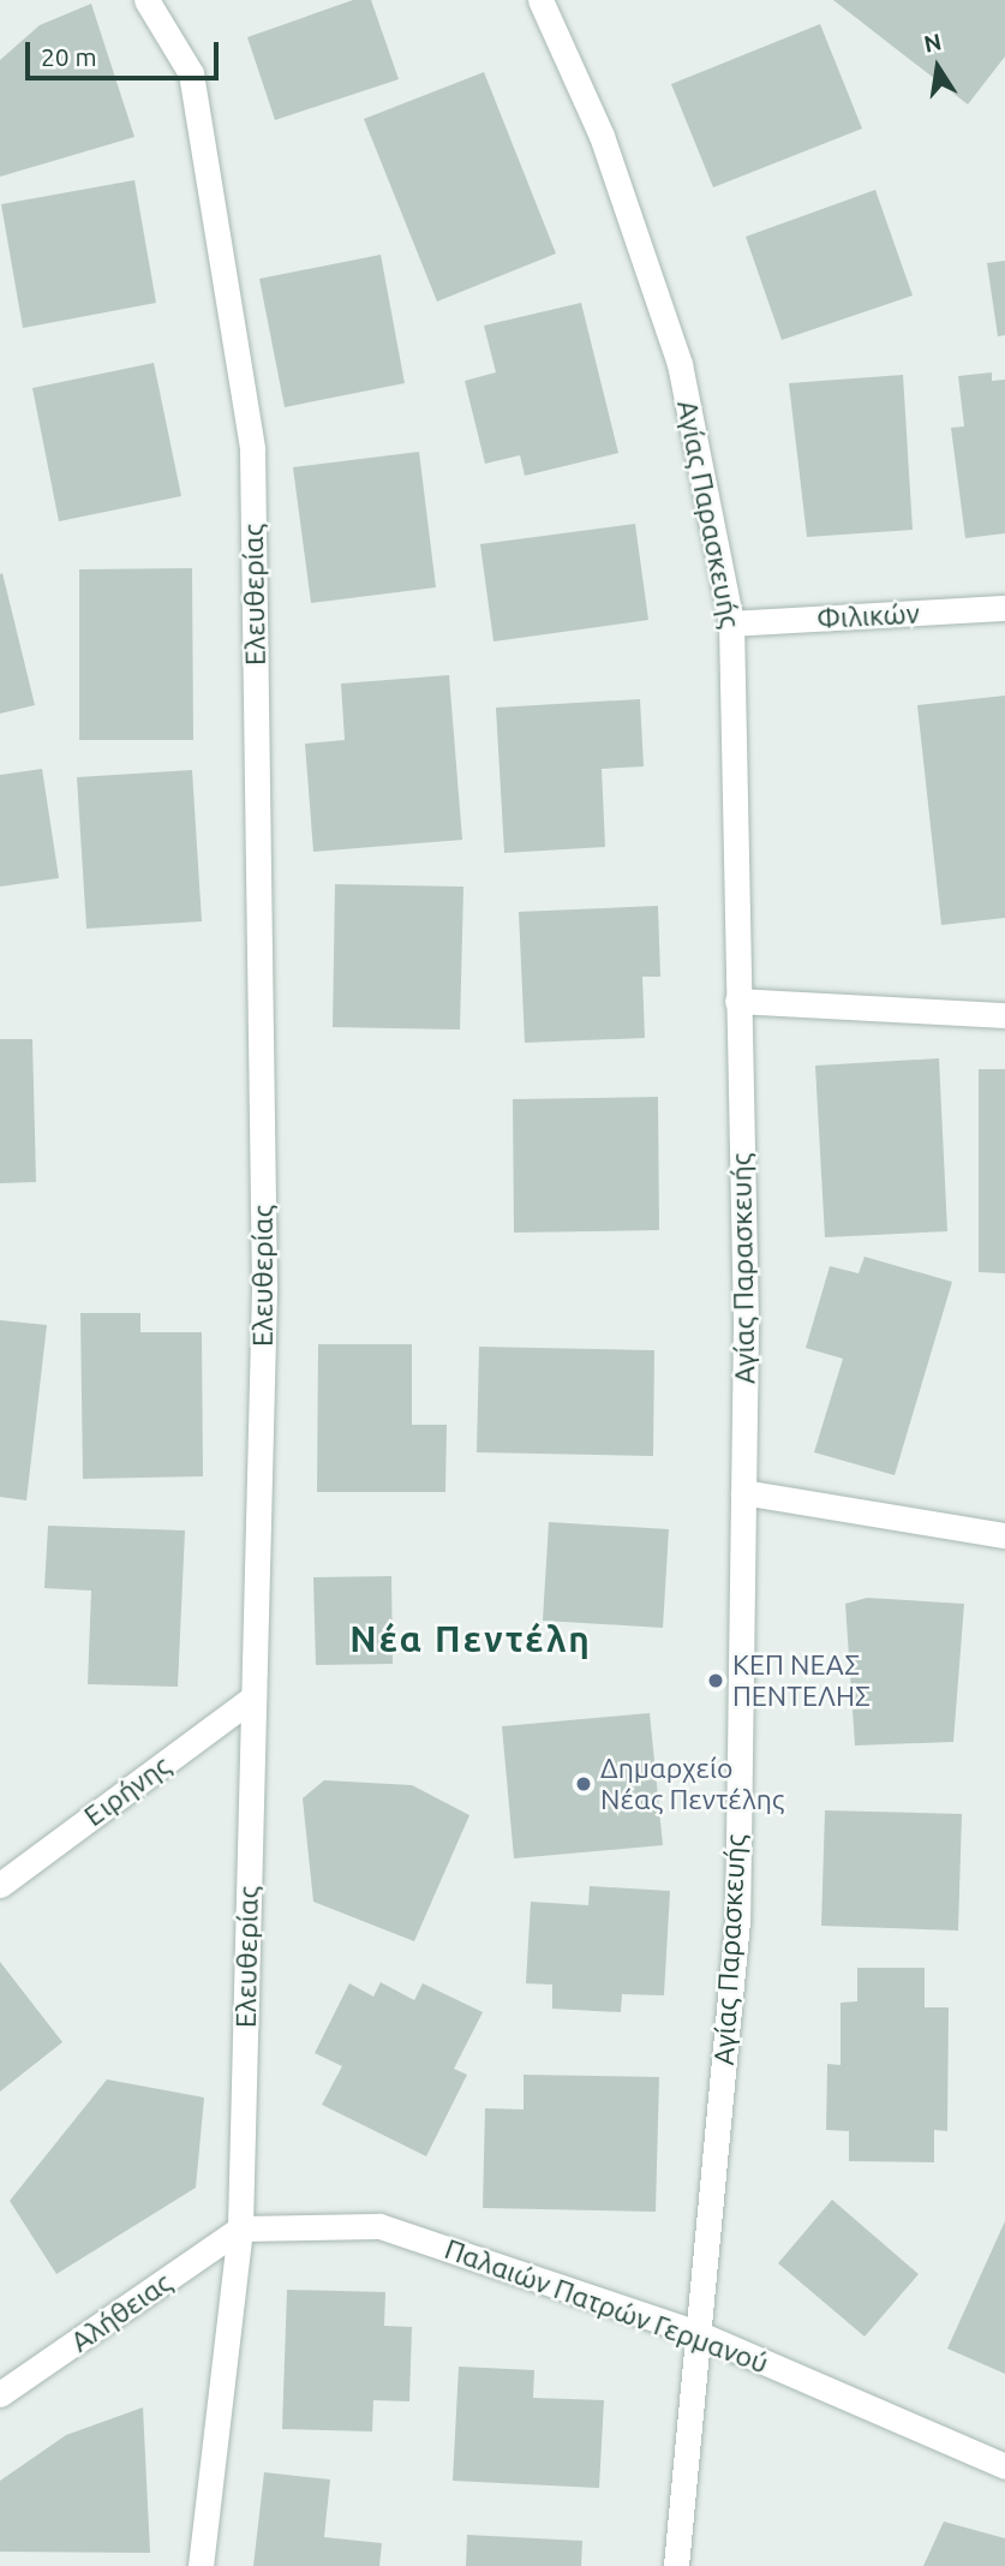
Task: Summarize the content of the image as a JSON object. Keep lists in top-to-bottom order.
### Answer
{
  "streets": {
    "street": [
      "Αγίας Παρασκευής",
      "Ελευθερίας",
      "Φιλικών",
      "Ειρήνης",
      "Παλαιών Πατρών Γερμανού",
      "Αλήθειας"
    ]
  },
  "crossings": [
    ["Αγίας Παρασκευής", "Φιλικών"],
    ["Αγίας Παρασκευής", "Παλαιών Πατρών Γερμανού"],
    ["Ελευθερίας", "Ειρήνης"],
    ["Ελευθερίας", "Παλαιών Πατρών Γερμανού"],
    ["Ελευθερίας", "Αλήθειας"],
    ["Παλαιών Πατρών Γερμανού", "Αλήθειας"]
  ],
  "districts": ["Νέα Πεντέλη"],
  "places": ["ΚΕΠ ΝΕΑΣ ΠΕΝΤΕΛΗΣ", "Δημαρχείο Νέας Πεντέλης"],
  "scale_bar": "20 m",
  "north": "top"
}
